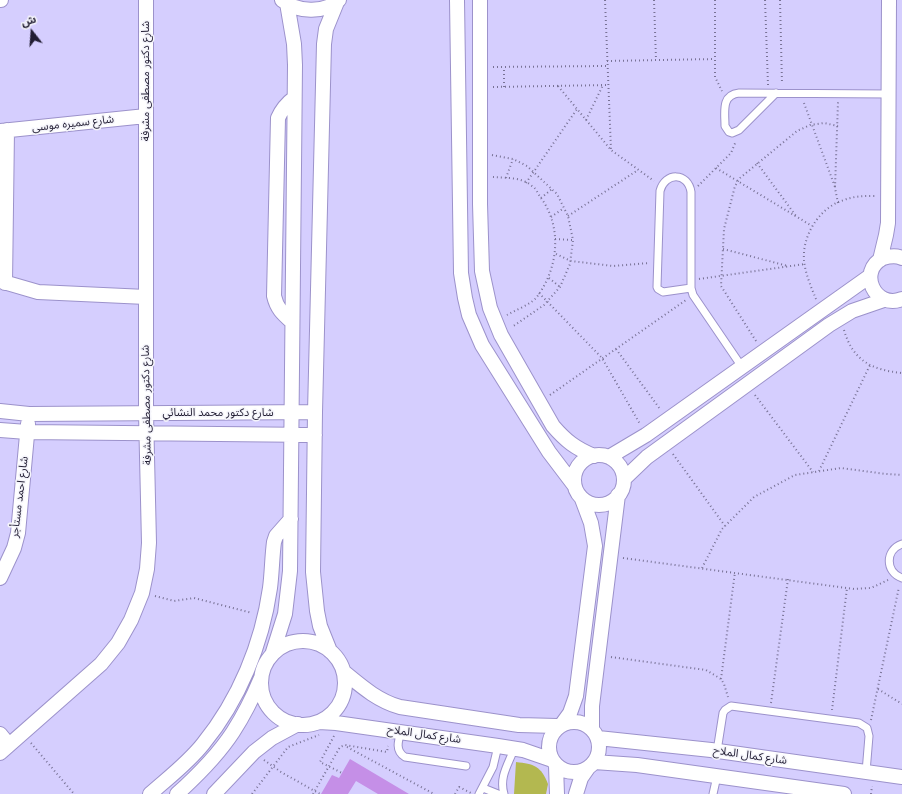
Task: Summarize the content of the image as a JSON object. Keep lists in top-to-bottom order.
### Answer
{
  "streets": {
    "street": [
      "شارع دكتور مصطفى مشرفة",
      "شارع سميره موسى",
      "شارع دكتور محمد النشائي",
      "شارع احمد مستأجر",
      "شارع كمال الملاح"
    ]
  },
  "crossings": [
    ["شارع دكتور مصطفى مشرفة", "شارع سميره موسى"],
    ["شارع دكتور مصطفى مشرفة", "شارع دكتور محمد النشائي"],
    ["شارع دكتور محمد النشائي", "شارع احمد مستأجر"]
  ],
  "north": "top"
}
